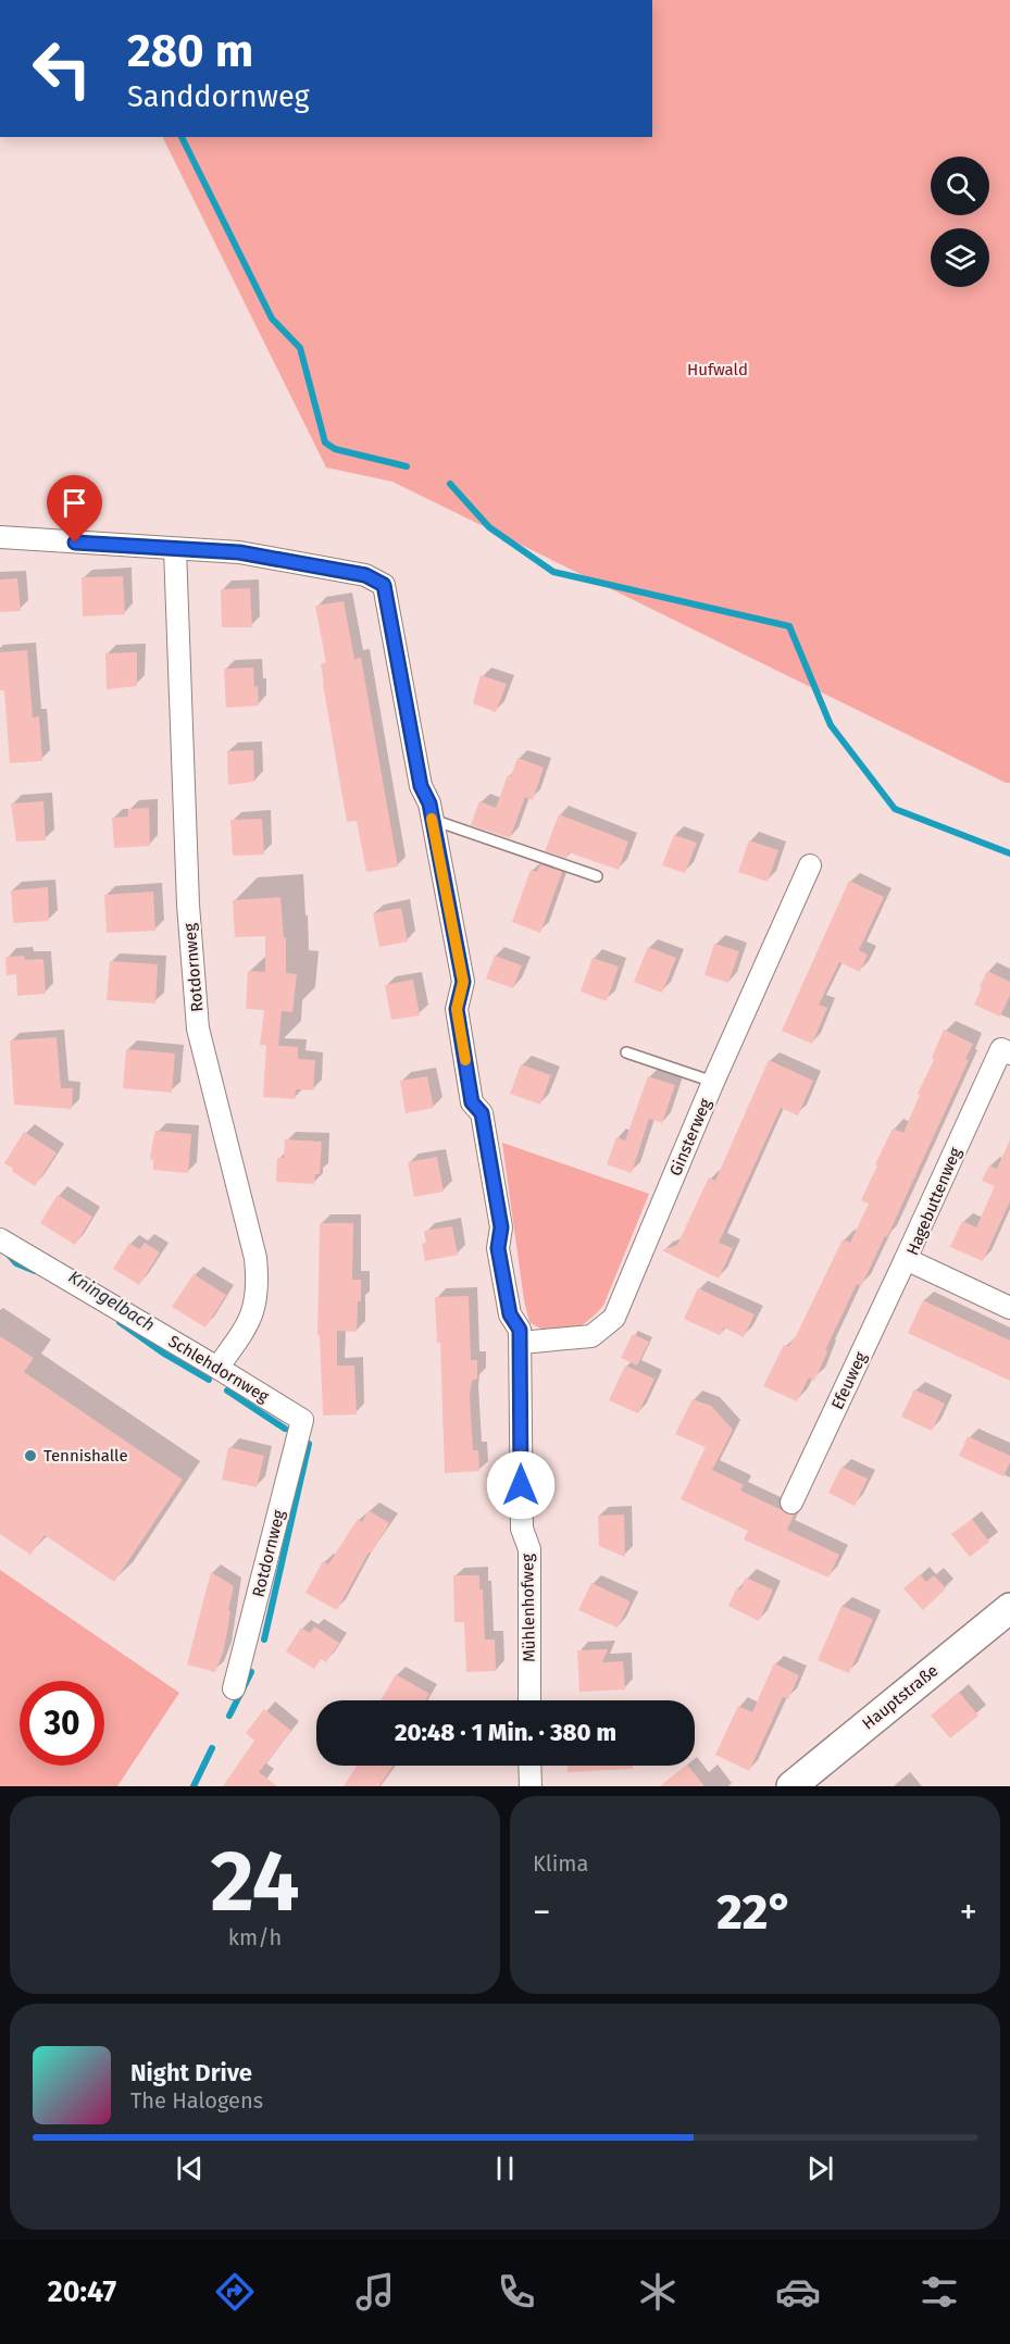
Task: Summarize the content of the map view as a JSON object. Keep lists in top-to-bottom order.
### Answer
{
  "streets": {
    "street": [
      "Rotdornweg",
      "Ginsterweg",
      "Hagebuttenweg",
      "Schlehdornweg",
      "Efeuweg",
      "Mühlenhofweg",
      "Hauptstraße"
    ]
  },
  "crossings": [
    ["Rotdornweg", "Schlehdornweg"],
    ["Rotdornweg", "Mühlenhofweg"],
    ["Ginsterweg", "Mühlenhofweg"],
    ["Hagebuttenweg", "Efeuweg"]
  ],
  "water": ["Kningelbach"],
  "parks": ["Hufwald"],
  "places": ["Tennishalle"],
  "page": {
    "turn": ["280 m", "Sanddornweg"],
    "limit": "30",
    "trip": "20:48 · 1 Min. · 380 m",
    "tile": [
      ["24", "km/h"],
      "Klima"
    ],
    "heat": ["−", "22°", "+"],
    "song": ["Night Drive", "The Halogens"],
    "tabs": "20:47"
  }
}
